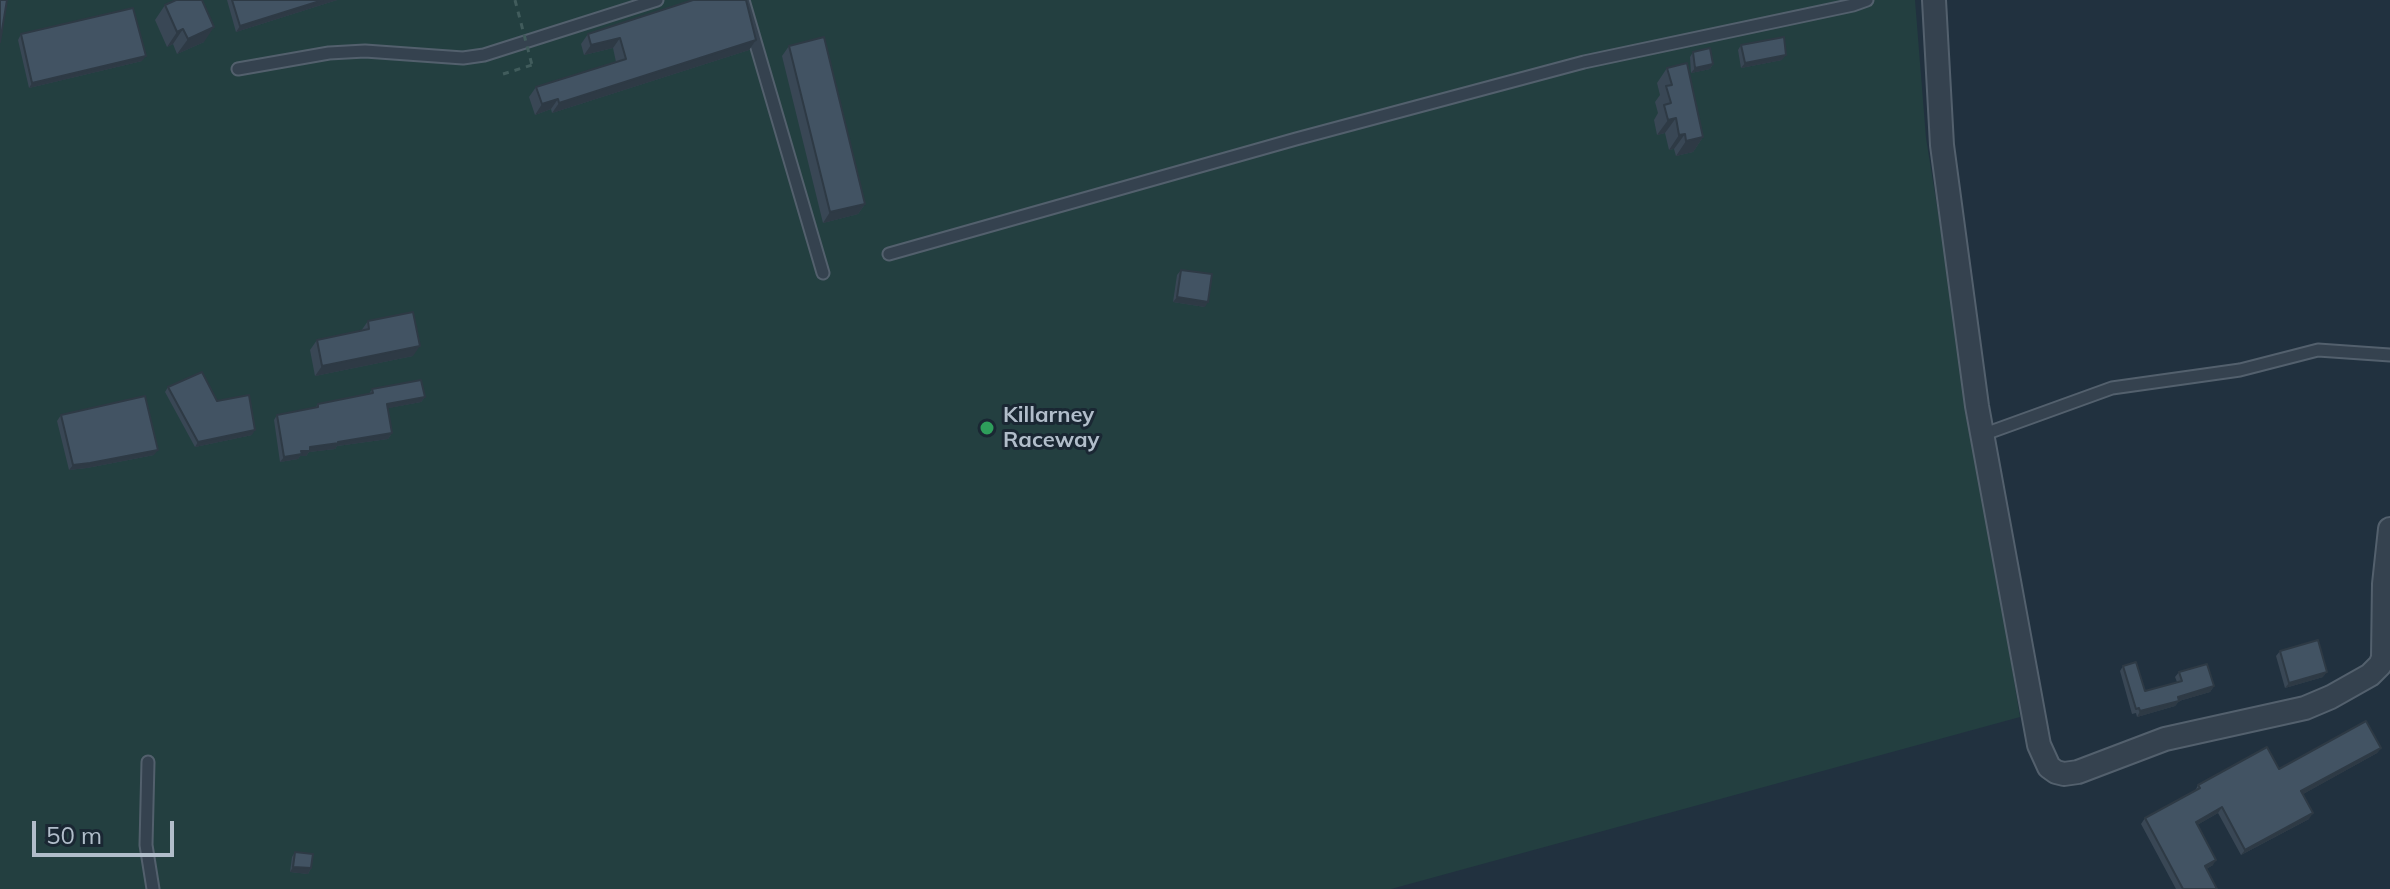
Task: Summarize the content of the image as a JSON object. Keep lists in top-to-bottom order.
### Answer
{
  "places": ["Killarney Raceway"],
  "scale_bar": "50 m"
}
